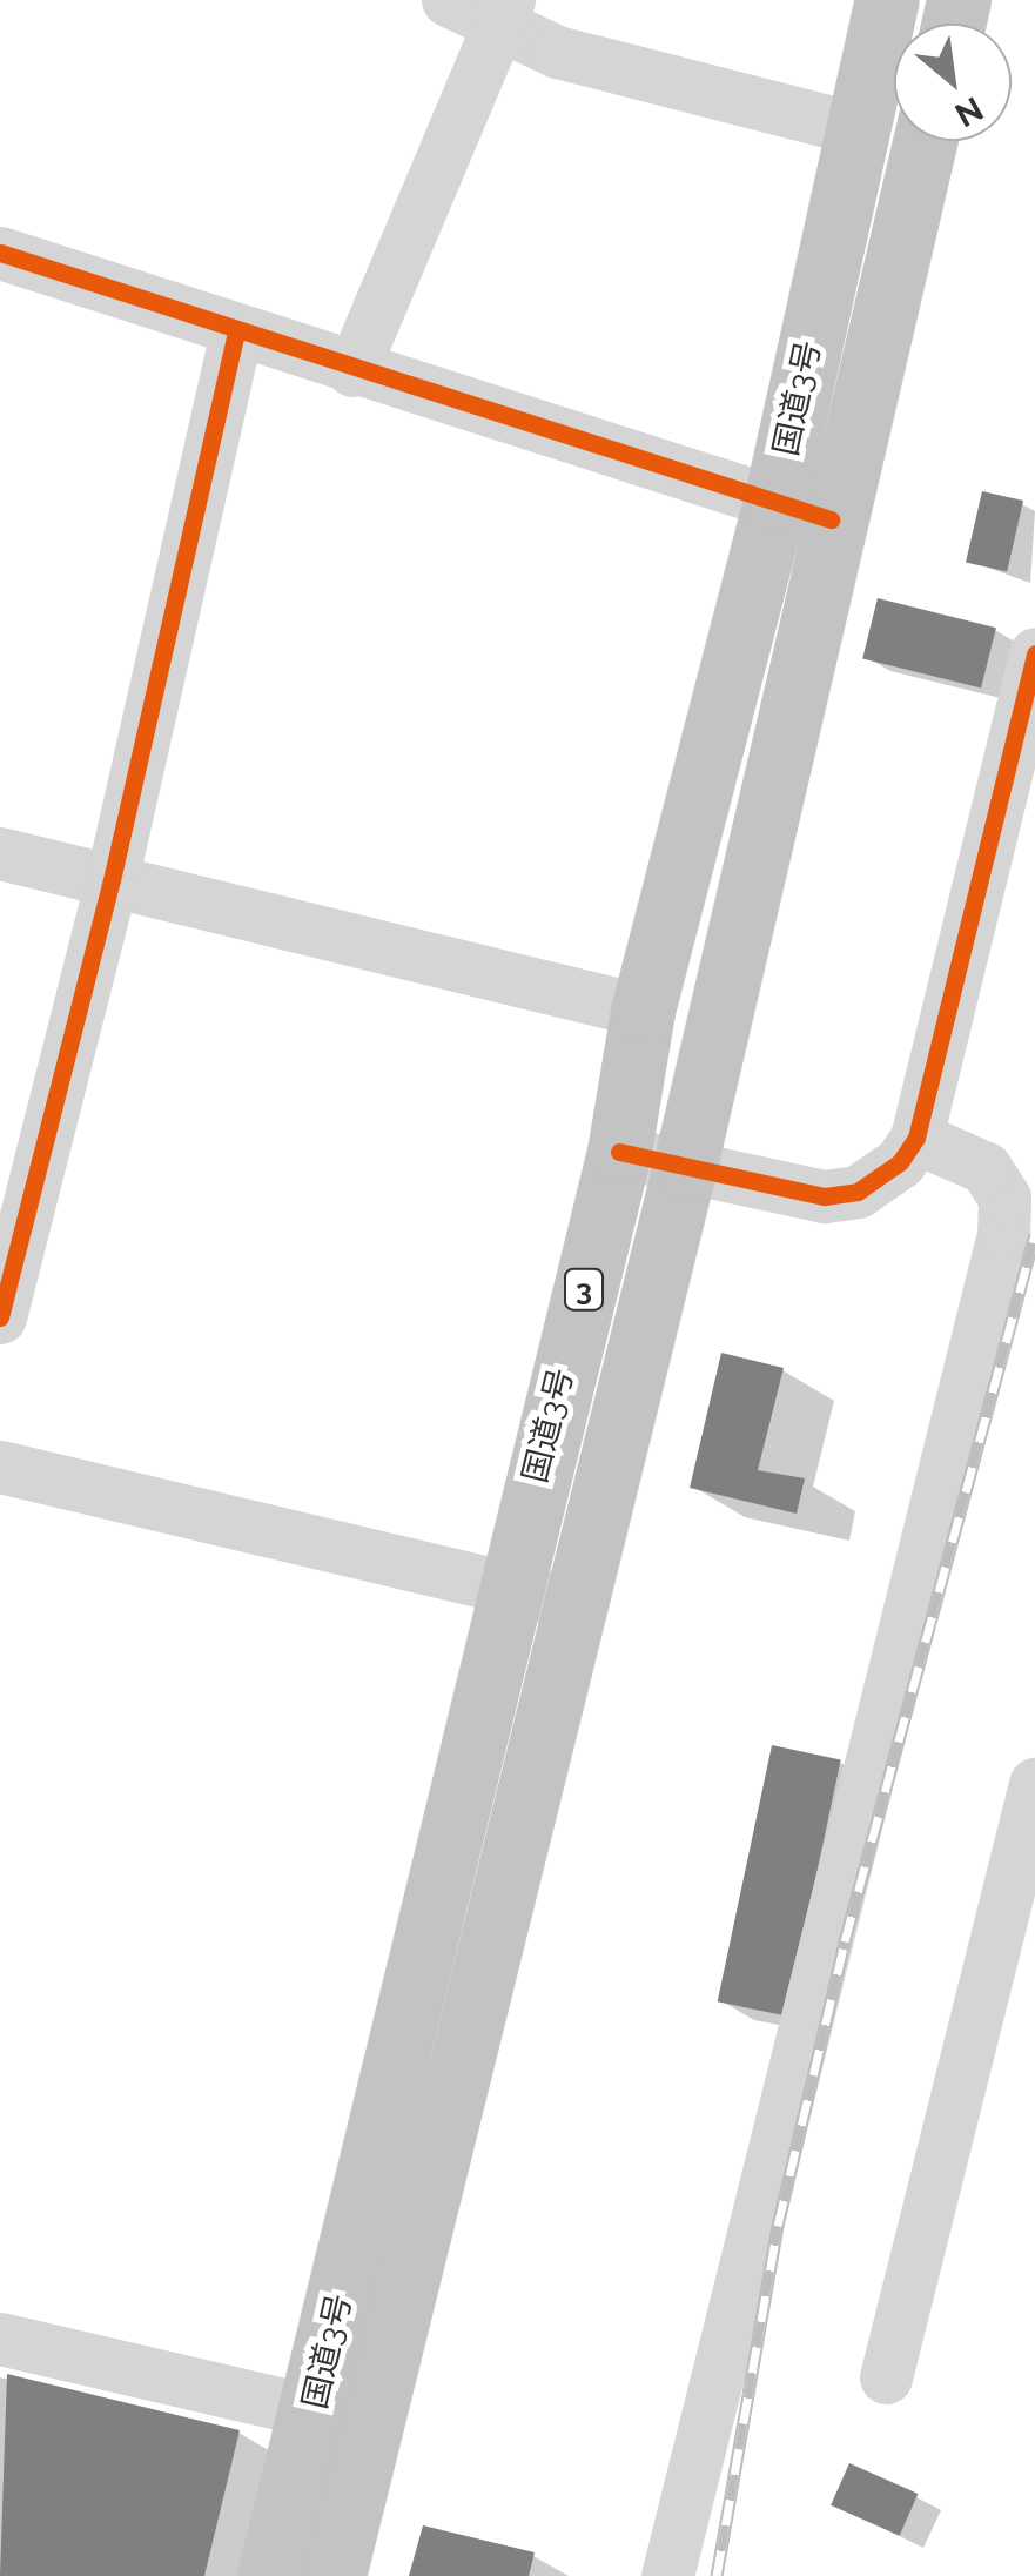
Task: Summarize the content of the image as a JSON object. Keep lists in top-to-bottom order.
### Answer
{
  "streets": {
    "highway": ["国道3号", "3"]
  },
  "north": "bottom right"
}
